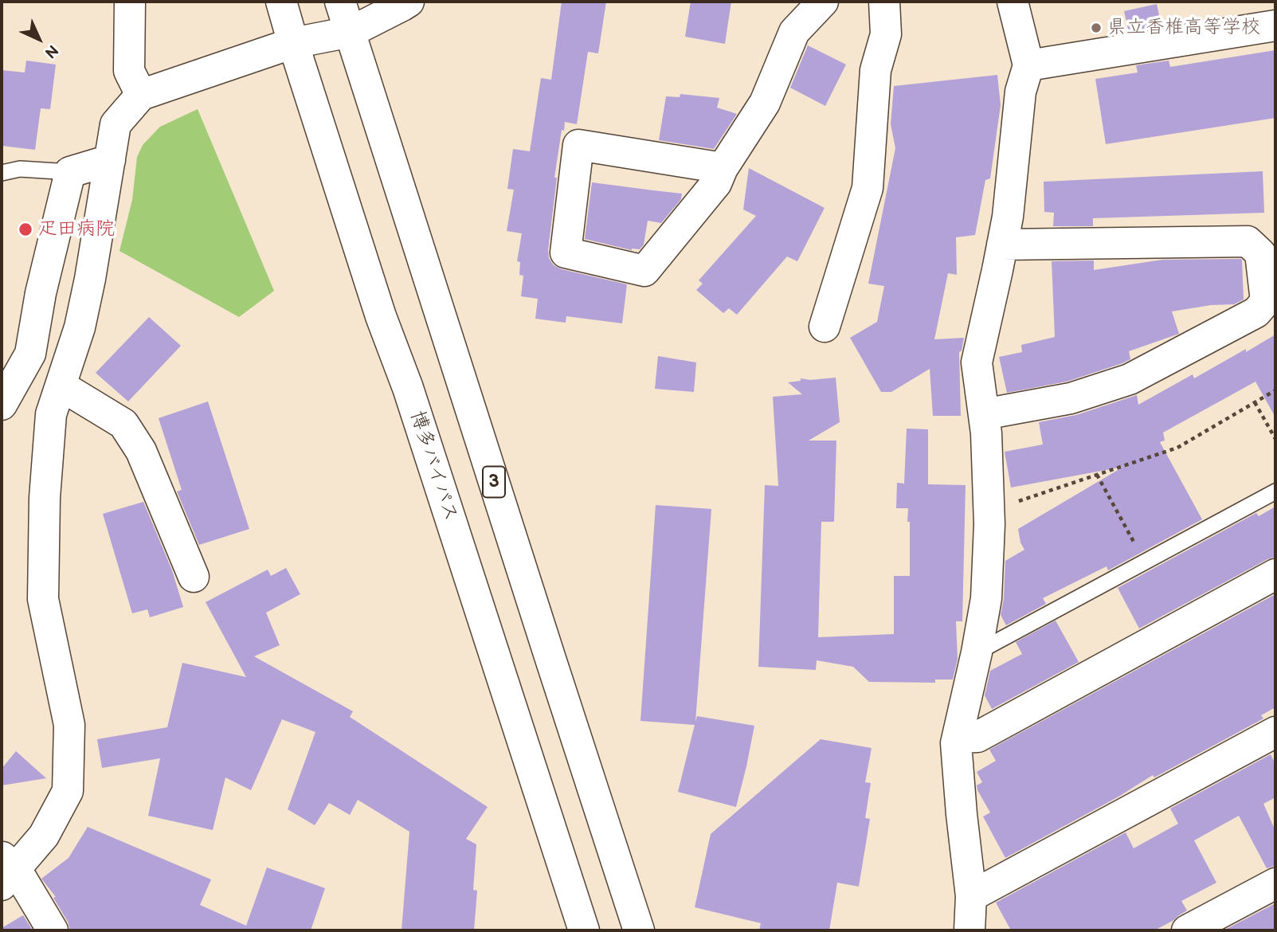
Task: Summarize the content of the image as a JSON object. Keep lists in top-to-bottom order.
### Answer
{
  "streets": {
    "main road": ["博多バイパス", "3"]
  },
  "places": ["県立香椎高等学校", "疋田病院"],
  "north": "bottom right"
}
